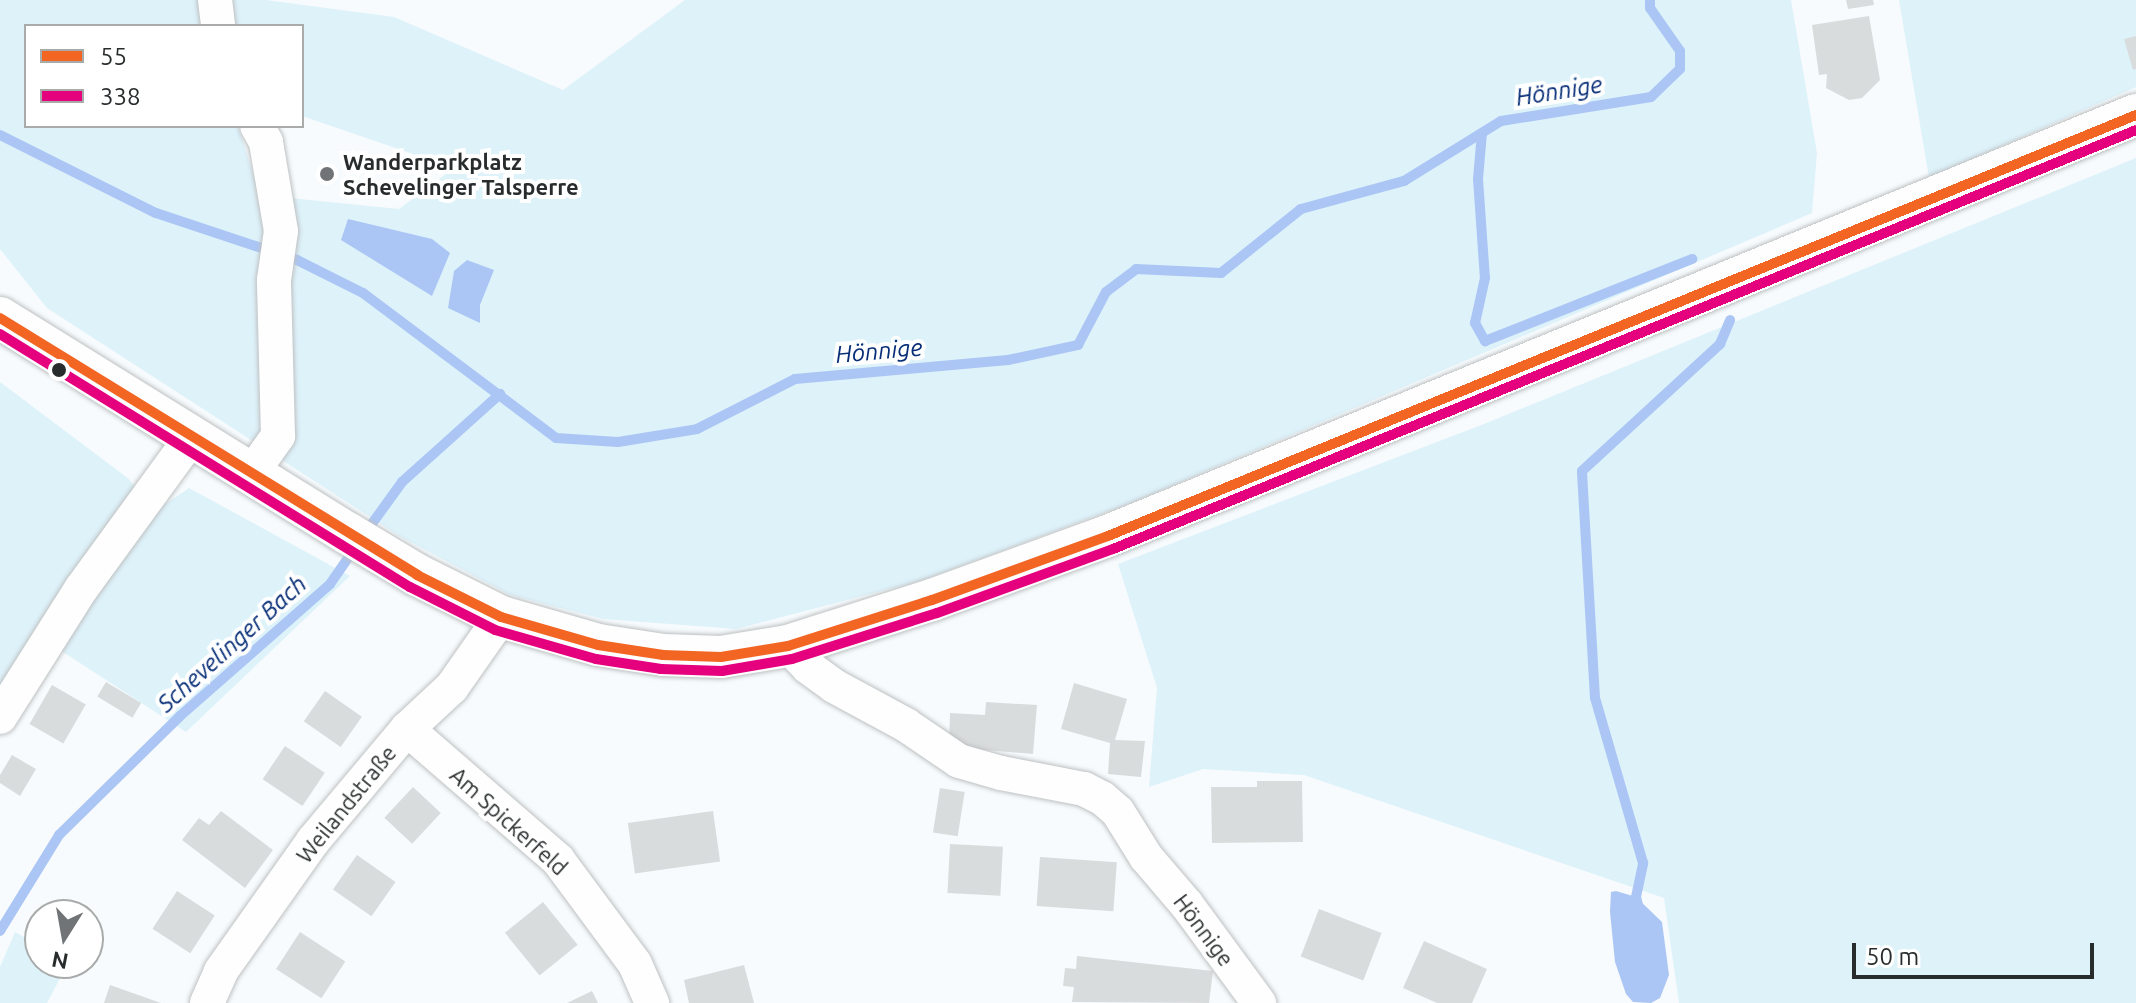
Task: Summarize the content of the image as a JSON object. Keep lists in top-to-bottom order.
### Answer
{
  "streets": {
    "street": ["Weilandstraße", "Am Spickerfeld", "Hönnige"]
  },
  "crossings": [
    ["Weilandstraße", "Am Spickerfeld"]
  ],
  "water": ["Hönnige", "Schevelinger Bach"],
  "places": ["Wanderparkplatz Schevelinger Talsperre"],
  "lines": ["transit line 55", "transit line 338"],
  "legend": ["55", "338"],
  "scale_bar": "50 m",
  "north": "bottom"
}
